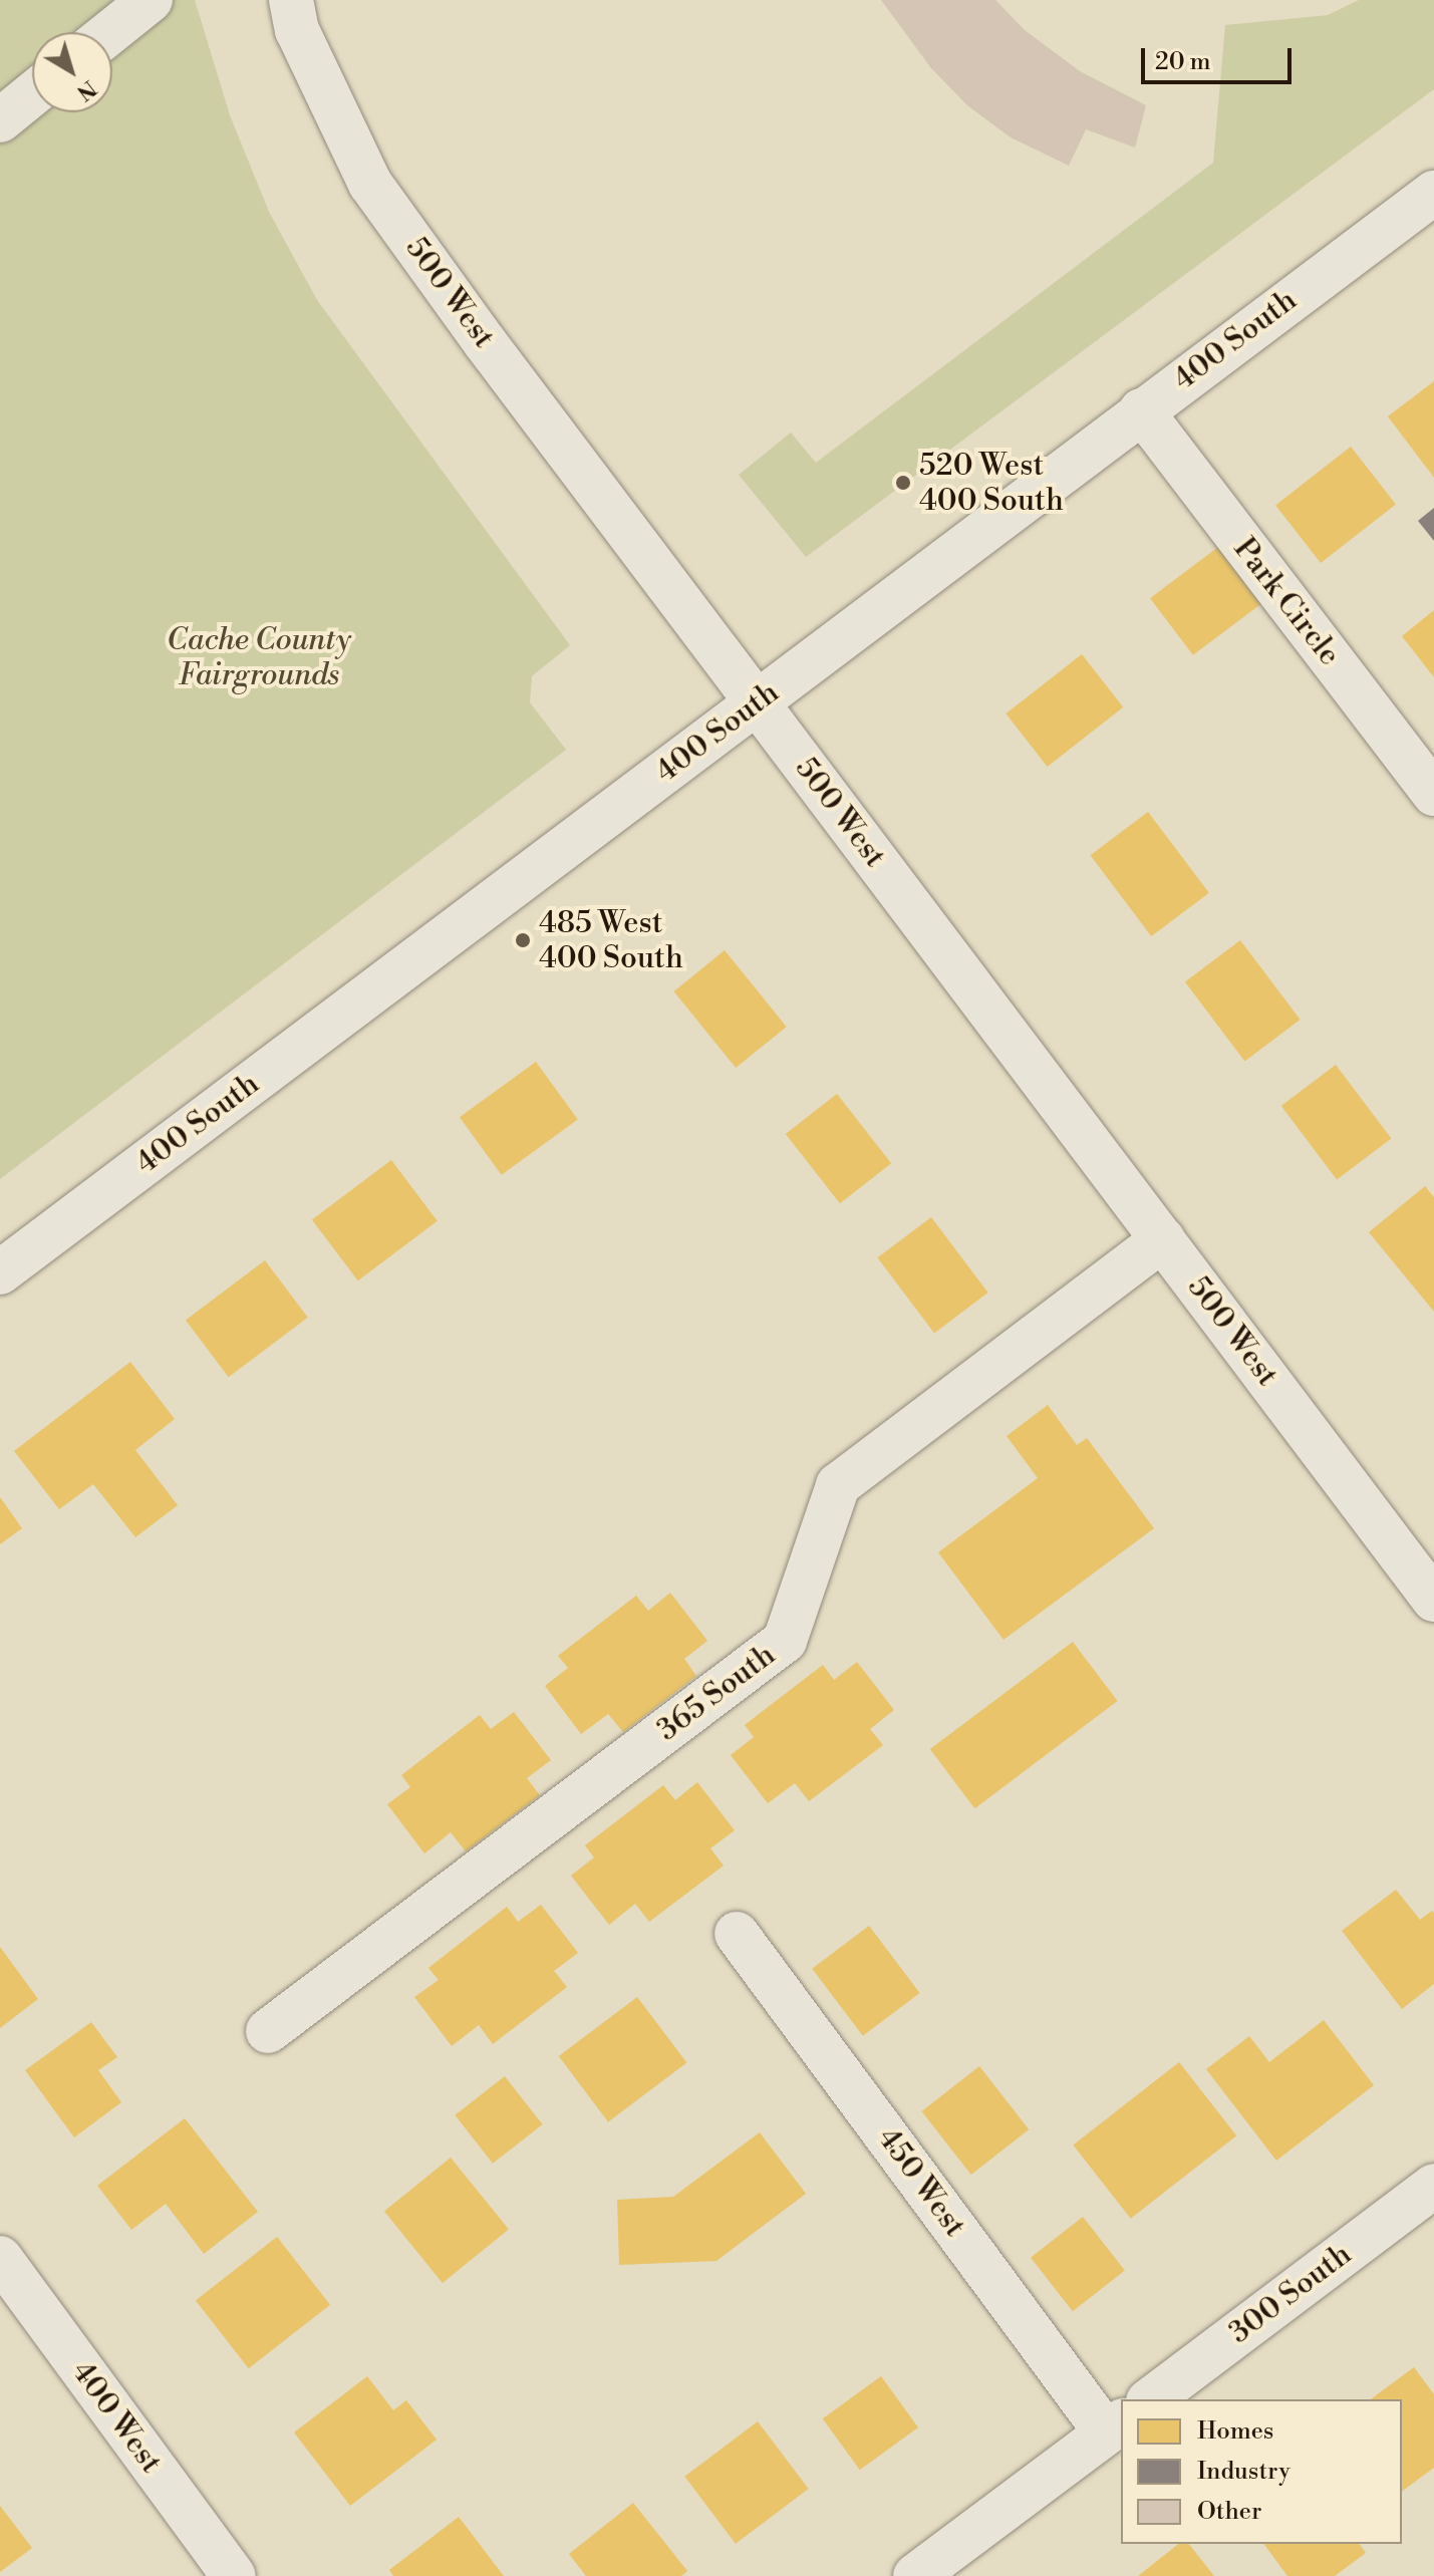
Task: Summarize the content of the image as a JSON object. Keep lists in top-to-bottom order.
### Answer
{
  "streets": {
    "street": [
      "500 West",
      "400 South",
      "Park Circle",
      "365 South",
      "450 West",
      "300 South",
      "400 West"
    ]
  },
  "crossings": [
    ["500 West", "400 South"],
    ["500 West", "365 South"],
    ["400 South", "Park Circle"]
  ],
  "parks": ["Cache County Fairgrounds"],
  "places": ["520 West 400 South", "485 West 400 South"],
  "legend": ["Homes", "Industry", "Other"],
  "scale_bar": "20 m",
  "north": "bottom right"
}
